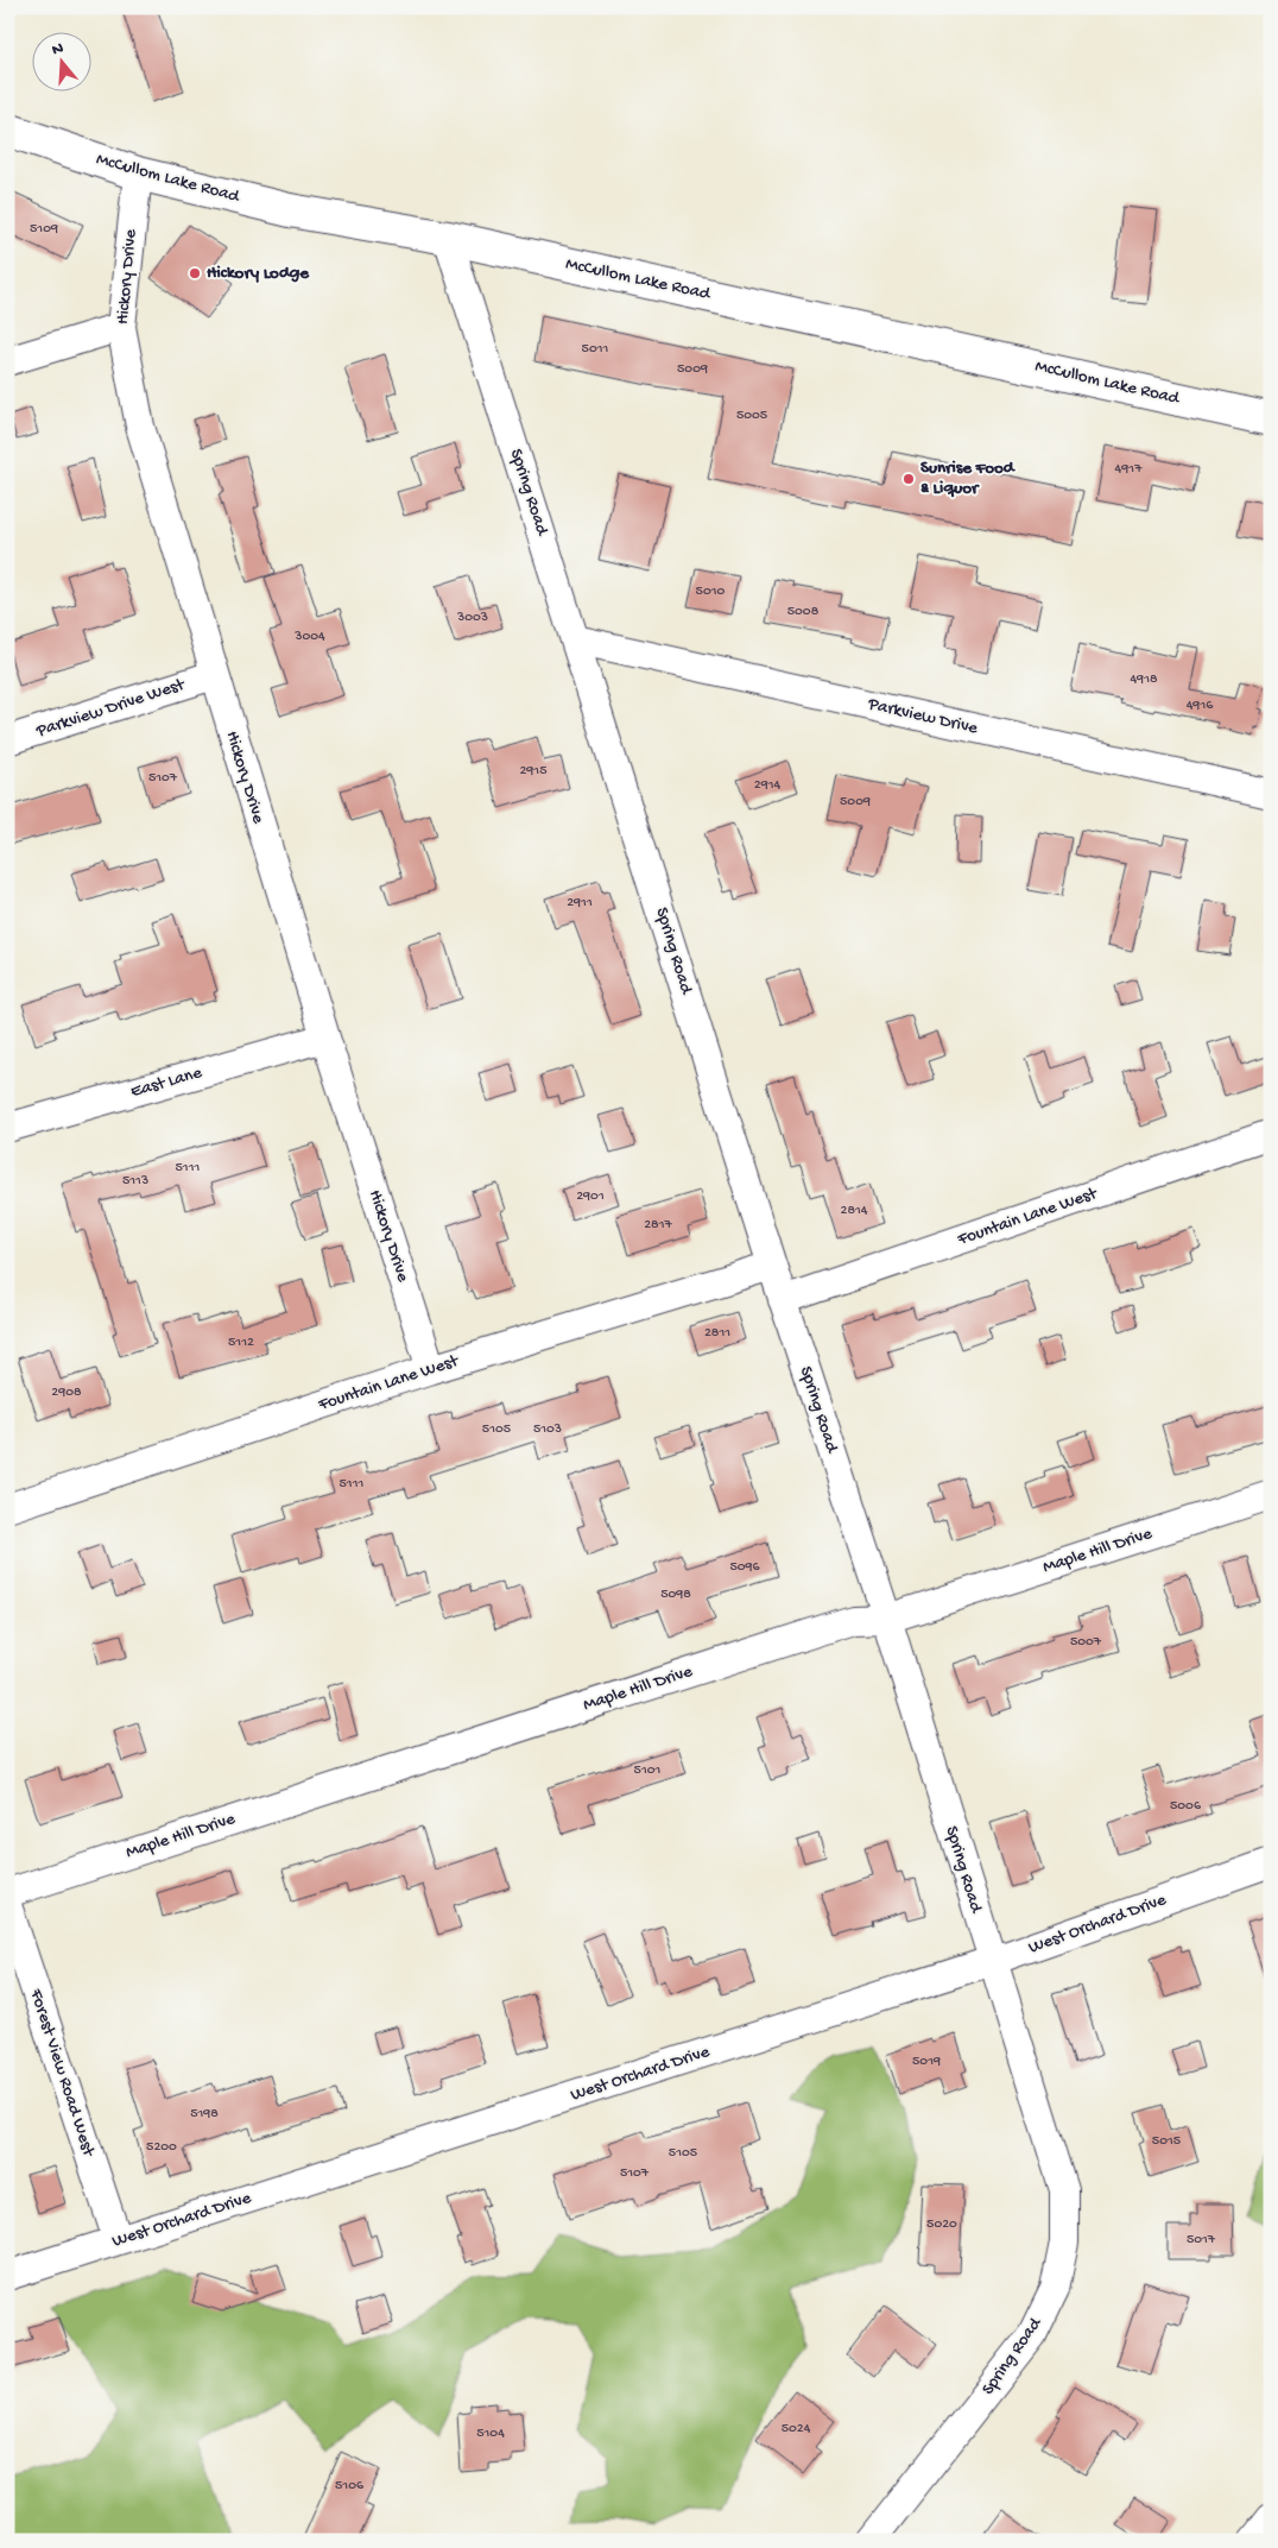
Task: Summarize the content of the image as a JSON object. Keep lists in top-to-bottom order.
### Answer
{
  "streets": {
    "street": [
      "McCullom Lake Road",
      "Hickory Drive",
      "Spring Road",
      "Parkview Drive West",
      "Parkview Drive",
      "East Lane",
      "Fountain Lane West",
      "Maple Hill Drive",
      "West Orchard Drive",
      "Forest View Road West"
    ]
  },
  "crossings": [
    ["McCullom Lake Road", "Hickory Drive"],
    ["McCullom Lake Road", "Spring Road"],
    ["Hickory Drive", "Parkview Drive West"],
    ["Hickory Drive", "East Lane"],
    ["Hickory Drive", "Fountain Lane West"],
    ["Spring Road", "Parkview Drive"],
    ["Spring Road", "Fountain Lane West"],
    ["Spring Road", "Maple Hill Drive"],
    ["Spring Road", "West Orchard Drive"],
    ["West Orchard Drive", "Forest View Road West"]
  ],
  "places": ["Hickory Lodge", "Sunrise Food & Liquor"],
  "house_numbers": [
    "5109",
    "5011",
    "5009",
    "5005",
    "4917",
    "5010",
    "5008",
    "3003",
    "3004",
    "4918",
    "4916",
    "2915",
    "5107",
    "2914",
    "5009",
    "2911",
    "5111",
    "5113",
    "2901",
    "2814",
    "2817",
    "2811",
    "5112",
    "2908",
    "5105",
    "5103",
    "5111",
    "5096",
    "5098",
    "5007",
    "5101",
    "5006",
    "5019",
    "5198",
    "5015",
    "5200",
    "5105",
    "5107",
    "5020",
    "5017",
    "5024",
    "5104",
    "5106"
  ],
  "north": "top"
}
